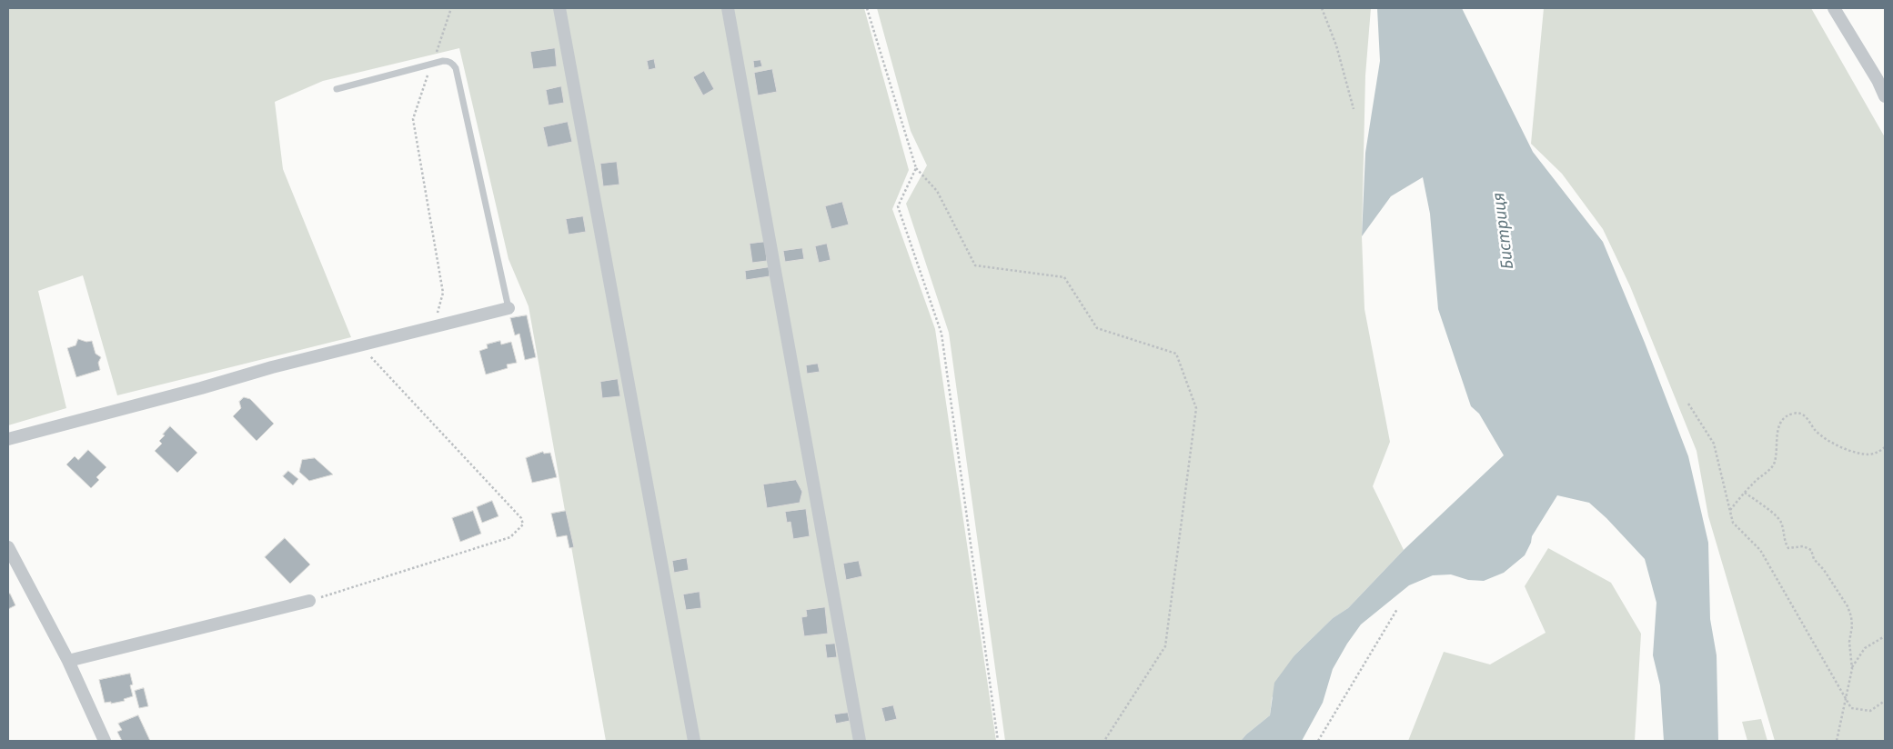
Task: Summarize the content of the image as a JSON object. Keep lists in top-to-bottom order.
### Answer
{
  "water": ["Бистриця"]
}
